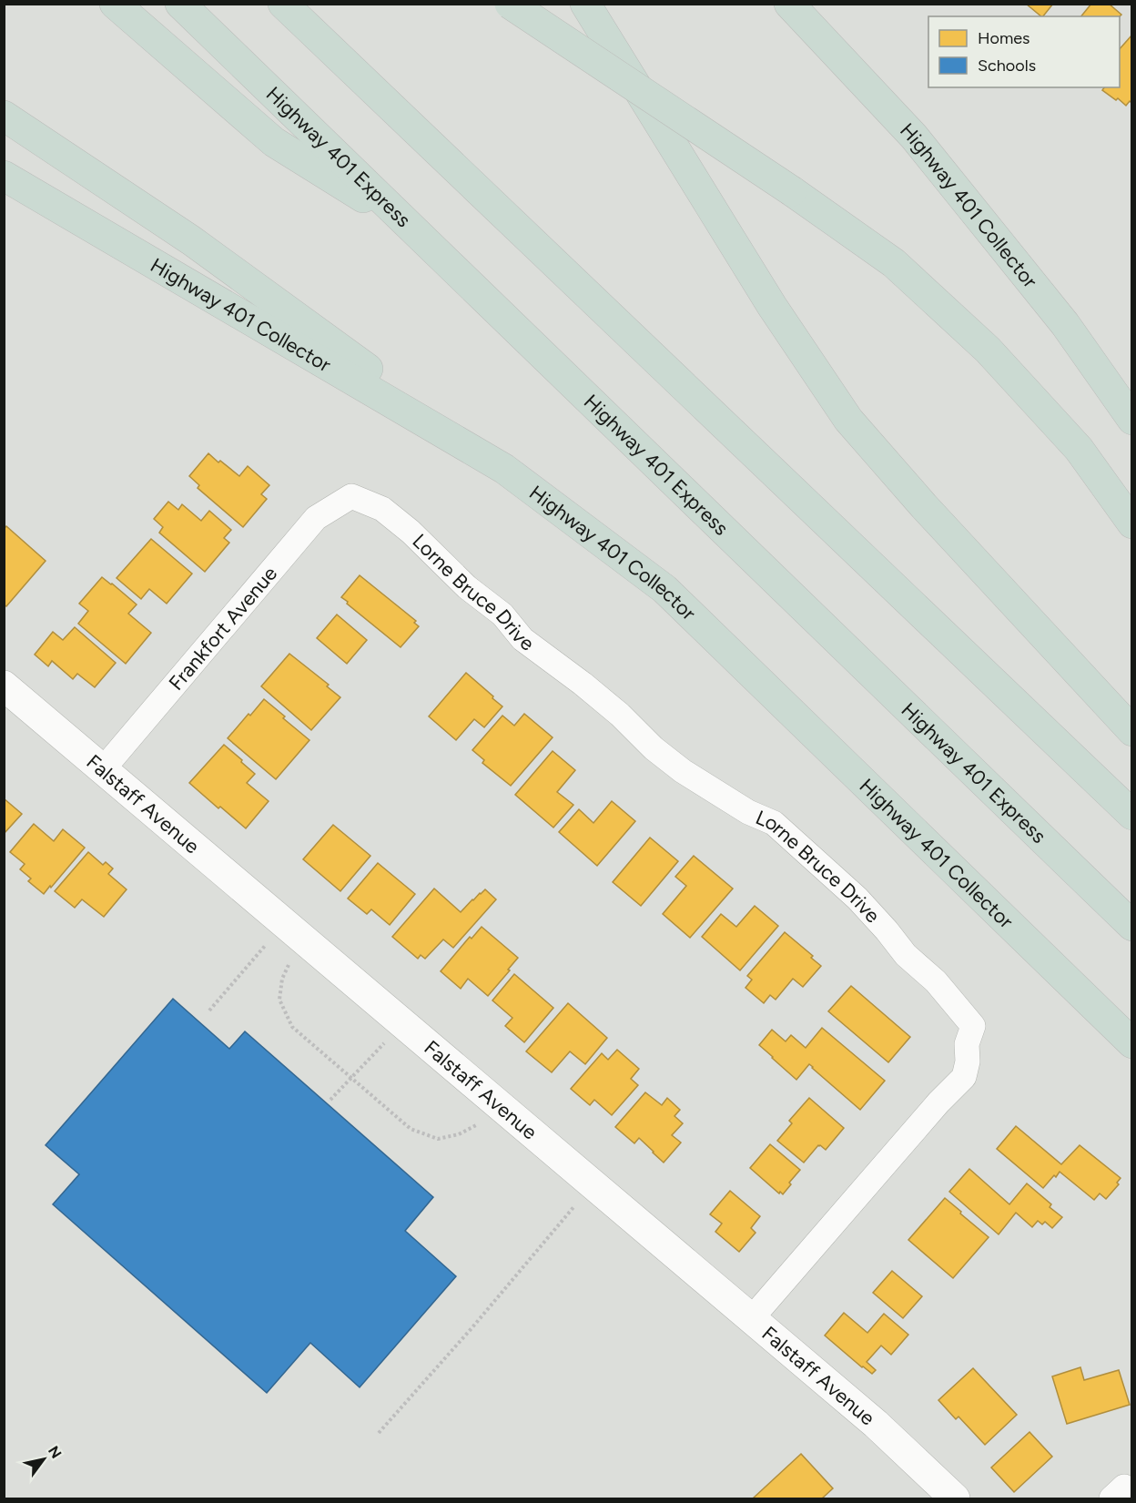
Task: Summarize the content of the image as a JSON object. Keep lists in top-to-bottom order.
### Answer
{
  "streets": {
    "highway": ["Highway 401 Express", "Highway 401 Collector"],
    "street": ["Lorne Bruce Drive", "Frankfort Avenue", "Falstaff Avenue"]
  },
  "crossings": [
    ["Lorne Bruce Drive", "Frankfort Avenue"],
    ["Lorne Bruce Drive", "Falstaff Avenue"],
    ["Frankfort Avenue", "Falstaff Avenue"]
  ],
  "legend": ["Homes", "Schools"],
  "north": "top right"
}
